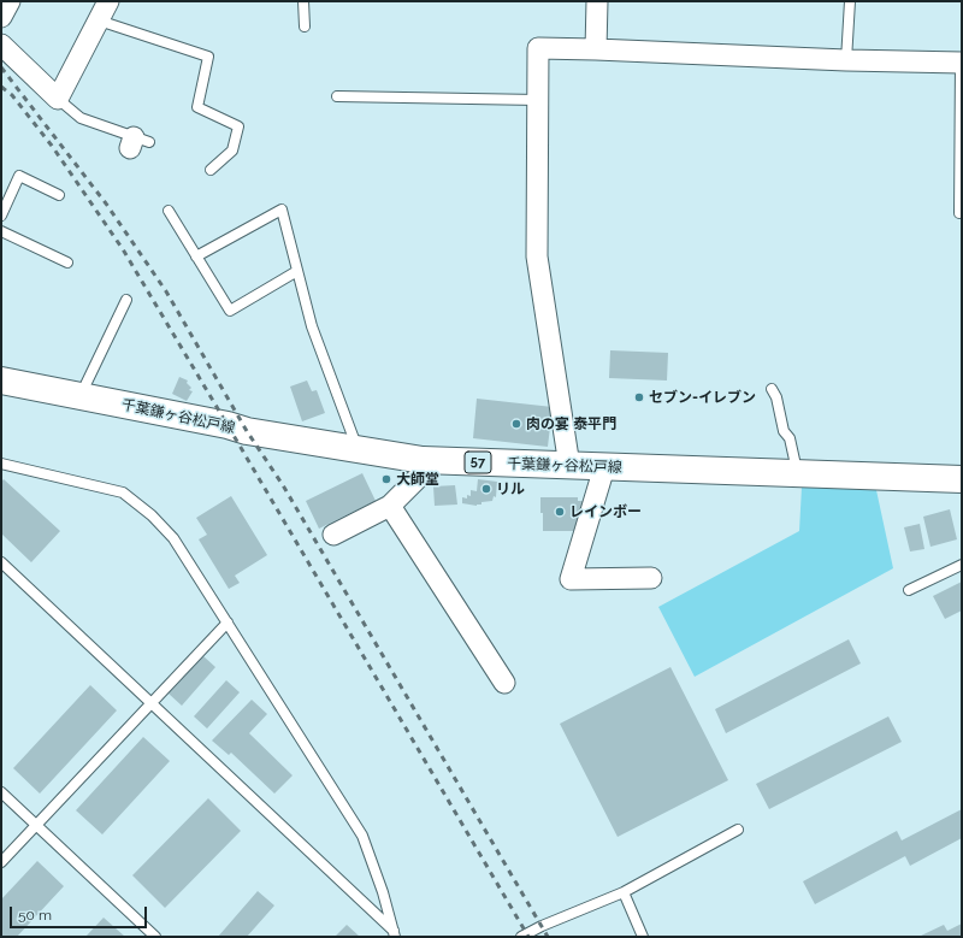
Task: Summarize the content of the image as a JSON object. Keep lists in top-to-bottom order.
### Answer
{
  "streets": {
    "main road": ["千葉鎌ヶ谷松戸線", "57"]
  },
  "places": [
    "セブン-イレブン",
    "肉の宴 泰平門",
    "大師堂",
    "リル",
    "レインボー"
  ],
  "scale_bar": "50 m"
}
